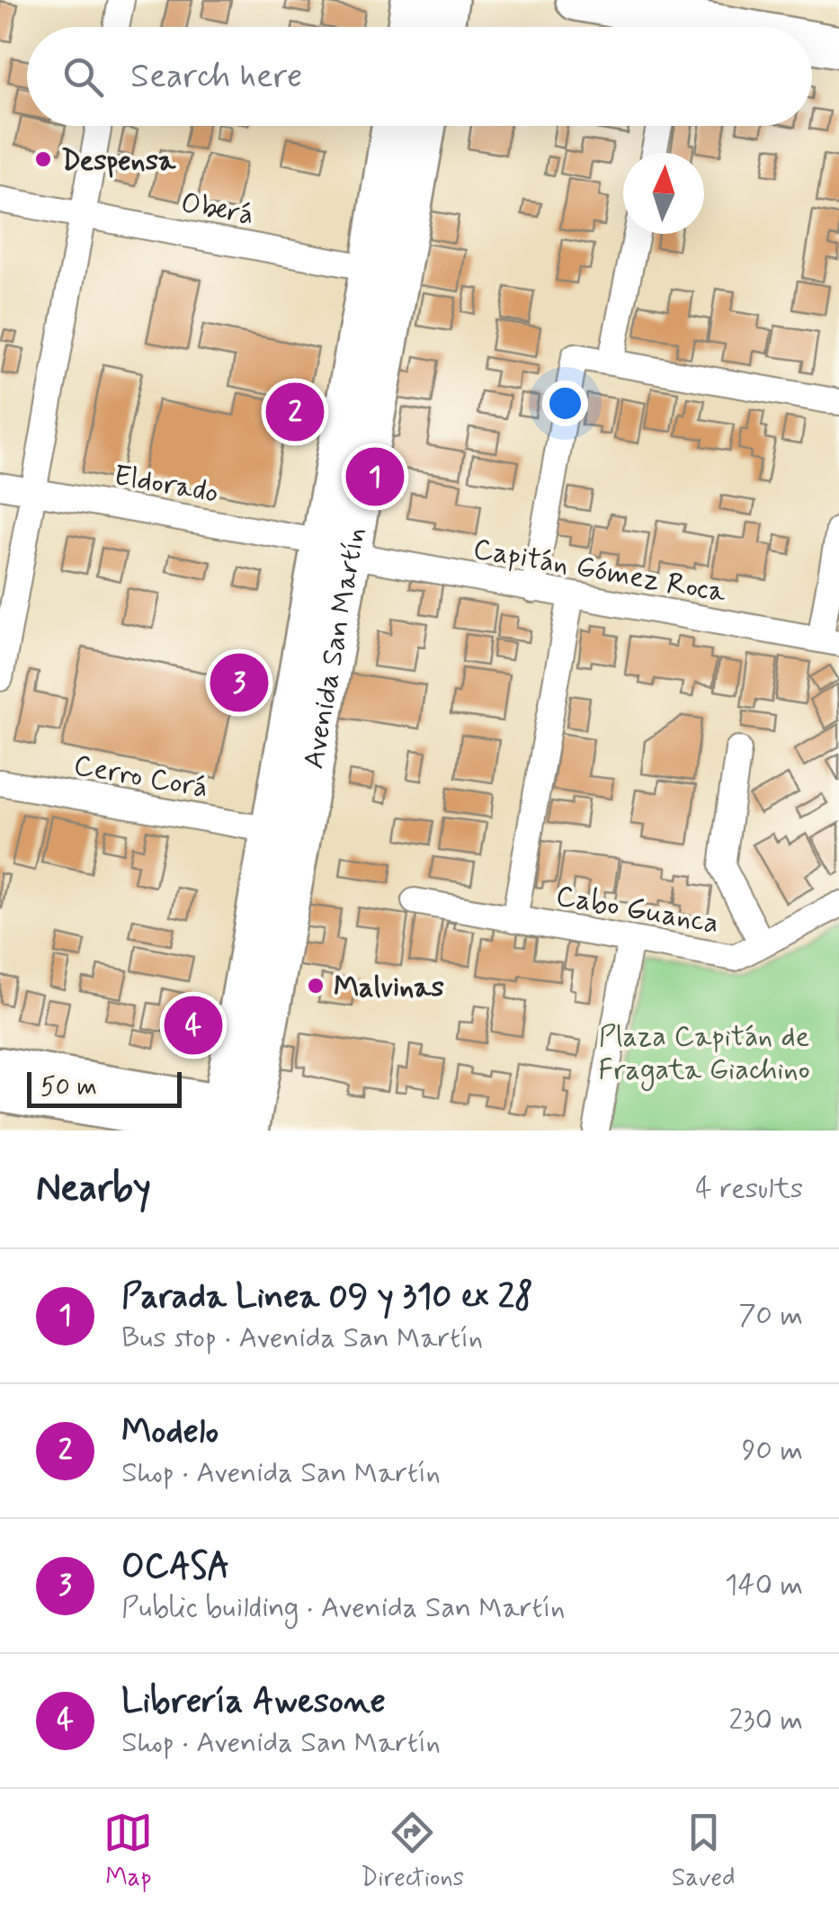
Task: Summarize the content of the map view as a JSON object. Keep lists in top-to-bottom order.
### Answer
{
  "streets": {
    "main road": ["Avenida San Martín"],
    "street": [
      "Oberá",
      "Eldorado",
      "Capitán Gómez Roca",
      "Cerro Corá",
      "Cabo Guanca"
    ]
  },
  "crossings": [
    ["Oberá", "Avenida San Martín"],
    ["Eldorado", "Capitán Gómez Roca"],
    ["Eldorado", "Avenida San Martín"],
    ["Capitán Gómez Roca", "Avenida San Martín"],
    ["Avenida San Martín", "Cerro Corá"]
  ],
  "parks": ["Plaza Capitán de Fragata Giachino"],
  "places": ["Despensa", "Malvinas"],
  "scale_bar": "50 m",
  "north": "top",
  "page": {
    "search": "Search here",
    "pins": [
      "2",
      "1",
      "3",
      "4"
    ],
    "scale": "50 m",
    "heading": ["Nearby", "4 results"],
    "list": [
      {
        "mark": "1",
        "name": "Parada Linea 09 y 310 ex 28",
        "note": "Bus stop · Avenida San Martín",
        "value": "70 m"
      },
      {
        "mark": "2",
        "name": "Modelo",
        "note": "Shop · Avenida San Martín",
        "value": "90 m"
      },
      {
        "mark": "3",
        "name": "OCASA",
        "note": "Public building · Avenida San Martín",
        "value": "140 m"
      },
      {
        "mark": "4",
        "name": "Librería Awesone",
        "note": "Shop · Avenida San Martín",
        "value": "230 m"
      }
    ],
    "nav": ["Map", "Directions", "Saved"]
  }
}
